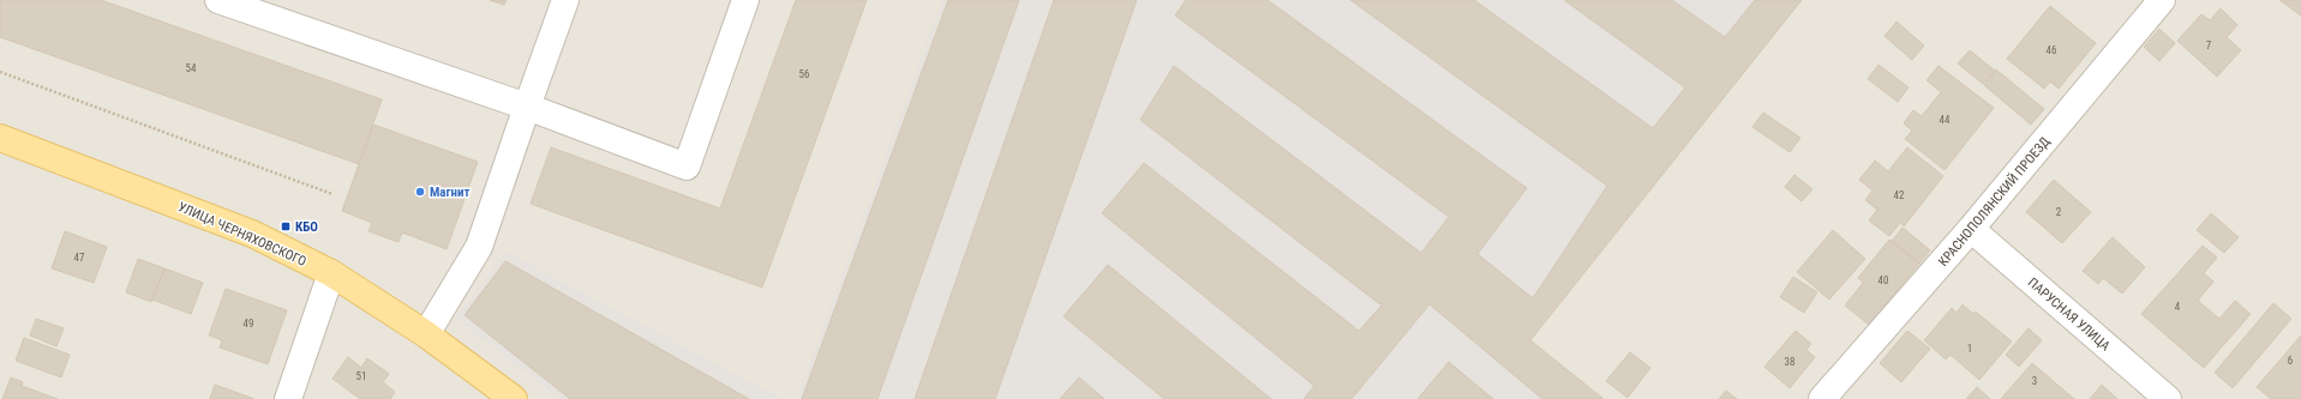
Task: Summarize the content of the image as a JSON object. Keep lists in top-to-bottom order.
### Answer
{
  "streets": {
    "main road": ["УЛИЦА ЧЕРНЯХОВСКОГО"],
    "street": ["КРАСНОПОЛЯНСКИЙ ПРОЕЗД", "ПАРУСНАЯ УЛИЦА"]
  },
  "crossings": [
    ["КРАСНОПОЛЯНСКИЙ ПРОЕЗД", "ПАРУСНАЯ УЛИЦА"]
  ],
  "places": {
    "other": ["Магнит"],
    "transit": ["КБО"]
  },
  "house_numbers": [
    "7",
    "46",
    "54",
    "56",
    "44",
    "42",
    "2",
    "47",
    "40",
    "4",
    "49",
    "1",
    "6",
    "38",
    "51",
    "3"
  ]
}
